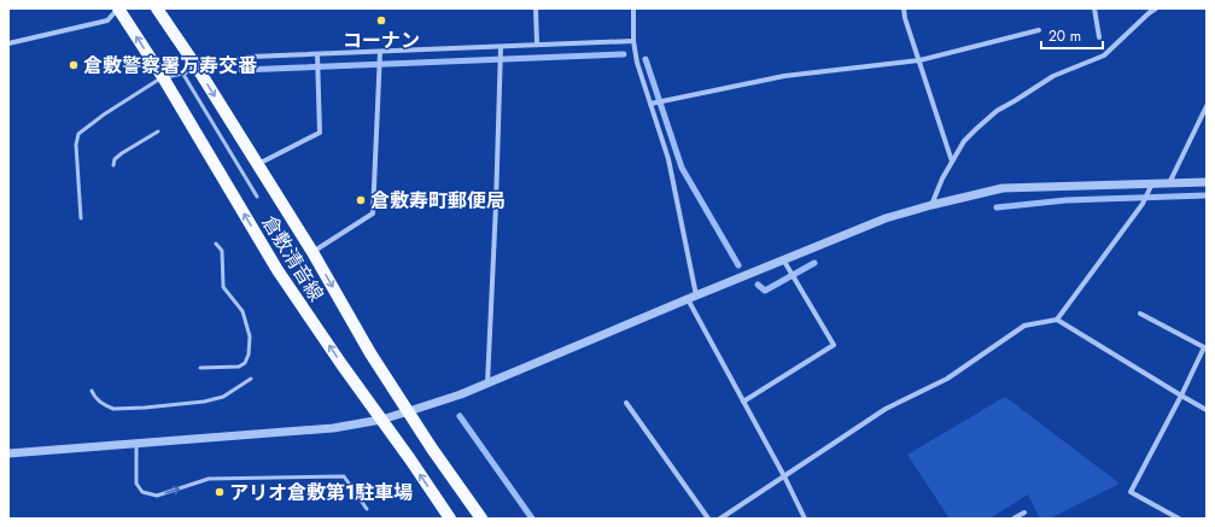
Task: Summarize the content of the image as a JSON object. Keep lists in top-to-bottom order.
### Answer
{
  "streets": {
    "main road": ["倉敷清音線"]
  },
  "places": [
    "コーナン",
    "倉敷警察署万寿交番",
    "倉敷寿町郵便局",
    "アリオ倉敷第1駐車場"
  ],
  "scale_bar": "20 m"
}
